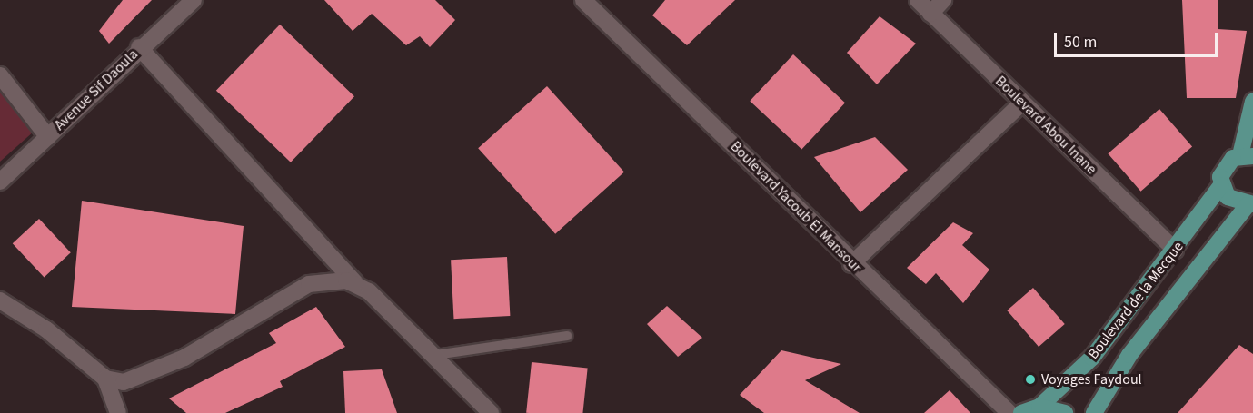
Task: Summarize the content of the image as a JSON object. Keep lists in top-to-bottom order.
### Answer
{
  "streets": {
    "main road": ["Boulevard de la Mecque"],
    "street": ["Avenue Sif Daoula", "Boulevard Abou Inane", "Boulevard Yacoub El Mansour"]
  },
  "crossings": [
    ["Boulevard Abou Inane", "Boulevard de la Mecque"]
  ],
  "places": ["Voyages Faydoul"],
  "scale_bar": "50 m"
}
